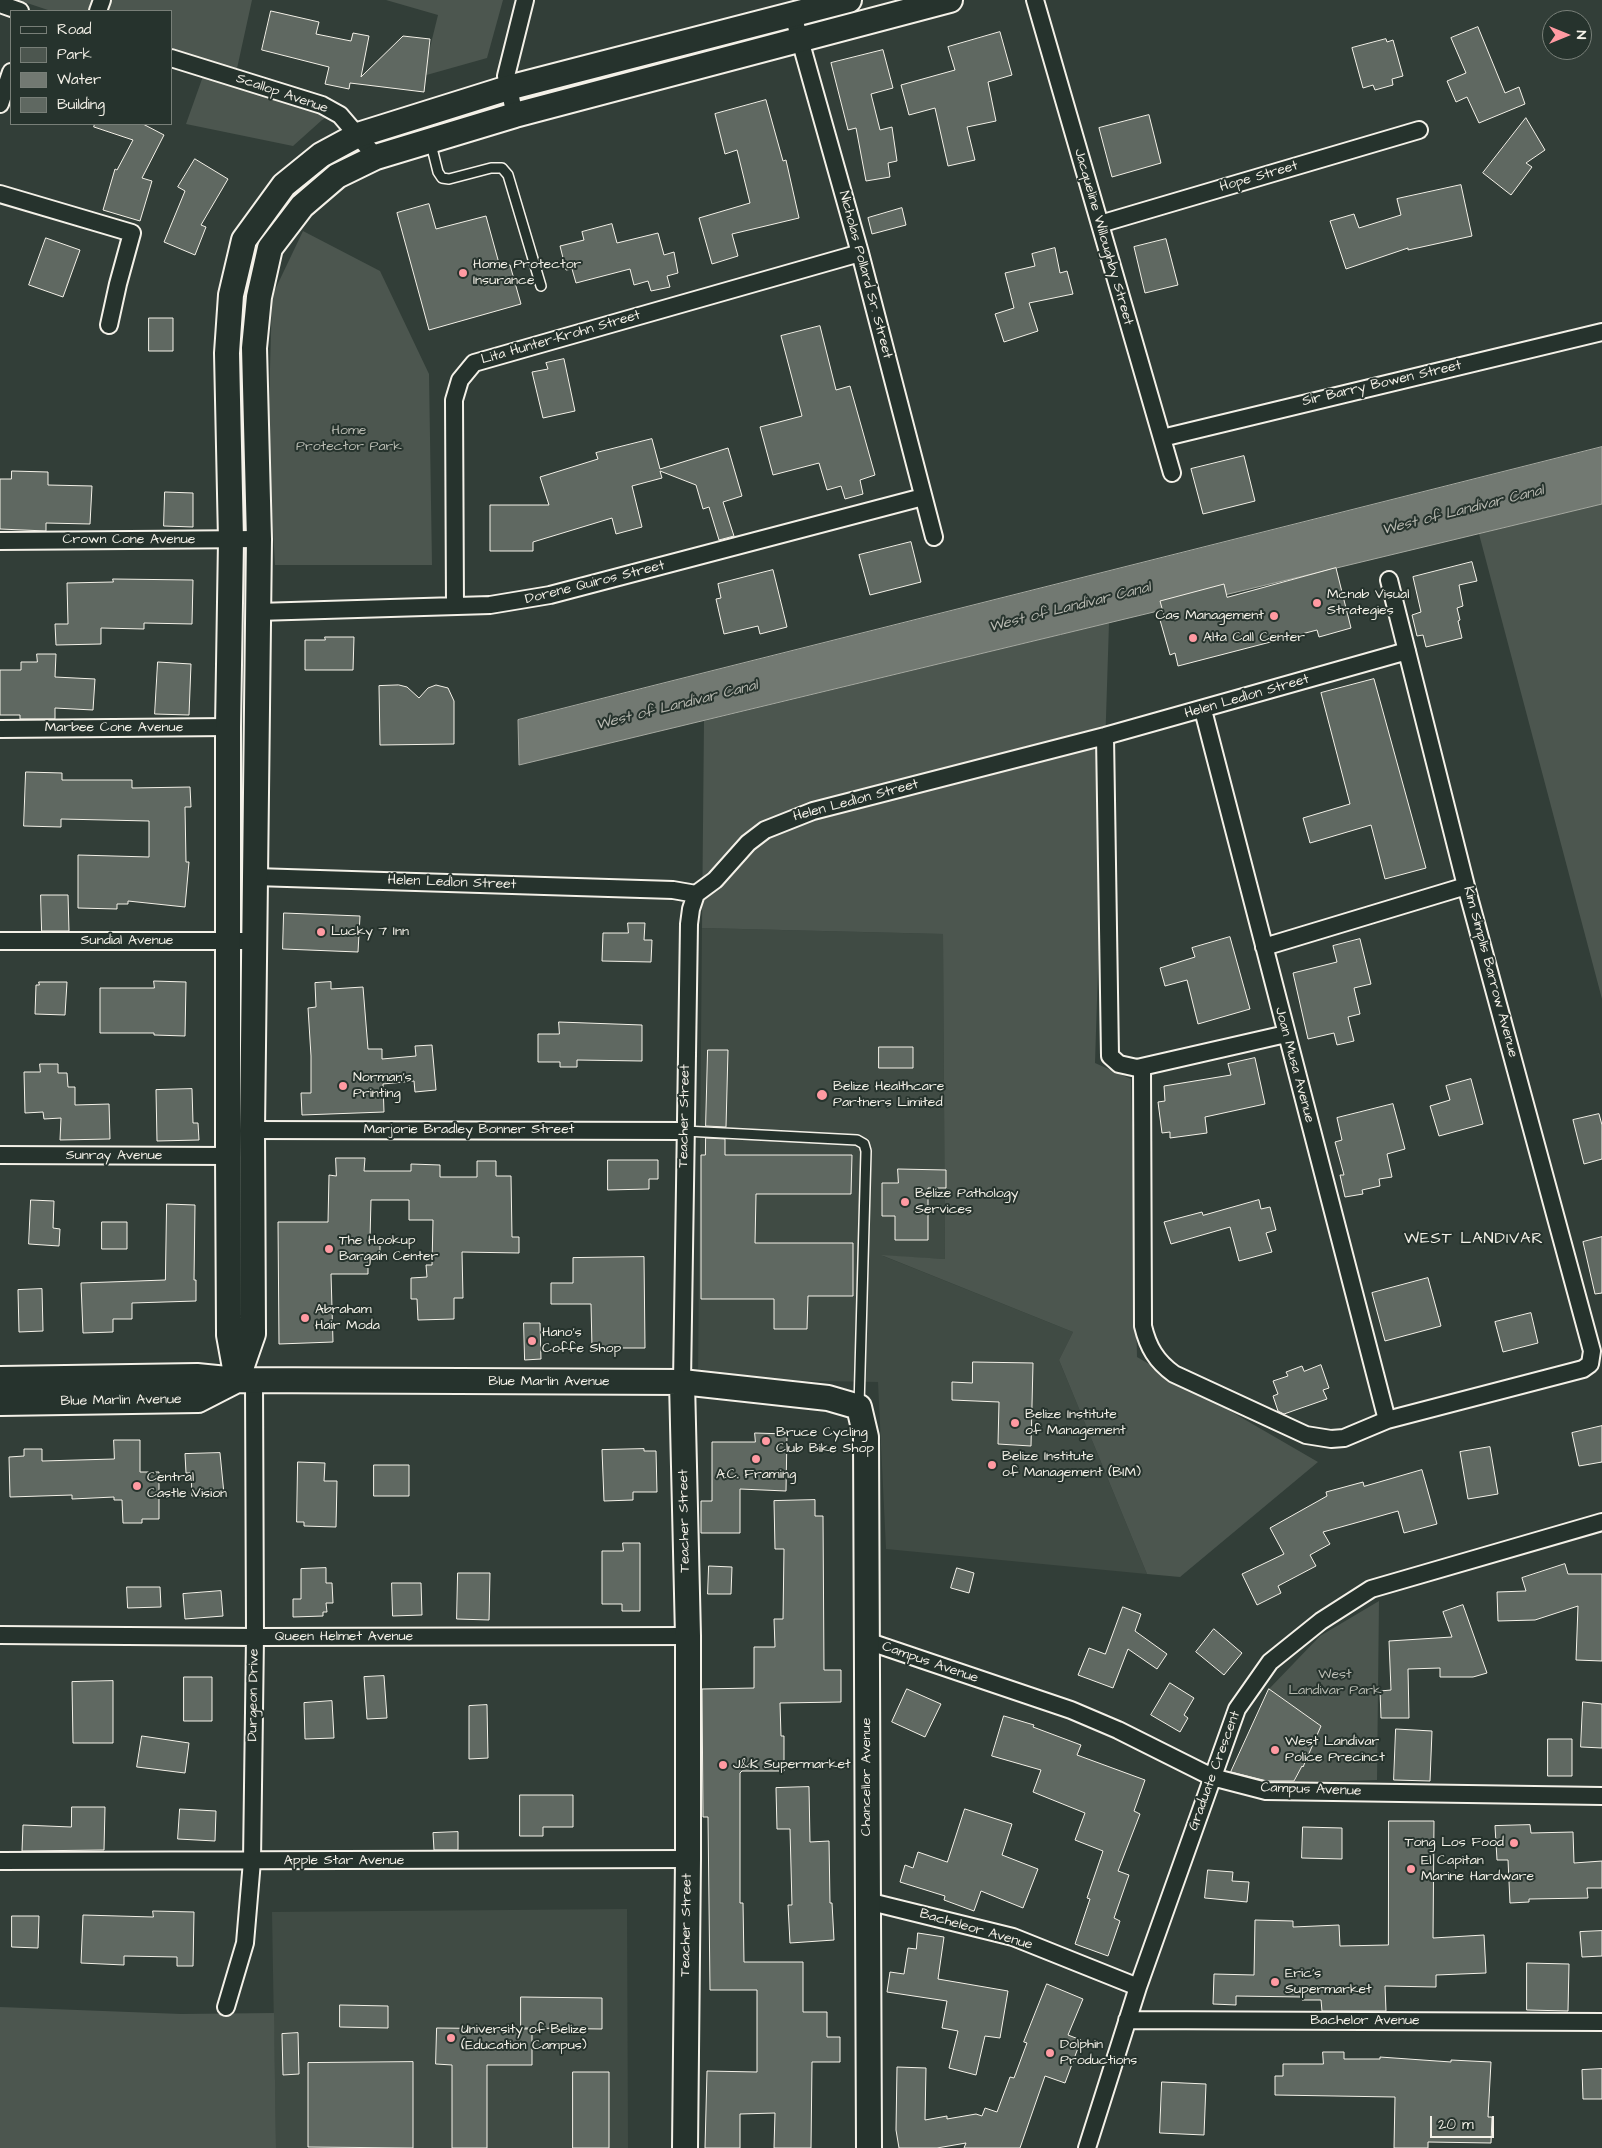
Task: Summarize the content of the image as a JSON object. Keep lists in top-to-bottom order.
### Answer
{
  "streets": {
    "street": [
      "Scallop Avenue",
      "Hope Street",
      "Jacqueline Willoughby Street",
      "Nicholas Pollard Sr. Street",
      "Lita Hunter-Krohn Street",
      "Sir Barry Bowen Street",
      "Crown Cone Avenue",
      "Dorene Quiros Street",
      "Helen Ledlon Street",
      "Marbee Cone Avenue",
      "Sundial Avenue",
      "Kim Simplis Barrow Avenue",
      "Joan Musa Avenue",
      "Teacher Street",
      "Marjorie Bradley Bonner Street",
      "Sunray Avenue",
      "Blue Marlin Avenue",
      "Queen Helmet Avenue",
      "Campus Avenue",
      "Durgeon Drive",
      "Graduate Crescent",
      "Chancellor Avenue",
      "Apple Star Avenue",
      "Bacheleor Avenue",
      "Bachelor Avenue"
    ]
  },
  "crossings": [
    ["Hope Street", "Jacqueline Willoughby Street"],
    ["Jacqueline Willoughby Street", "Sir Barry Bowen Street"],
    ["Nicholas Pollard Sr. Street", "Lita Hunter-Krohn Street"],
    ["Nicholas Pollard Sr. Street", "Dorene Quiros Street"],
    ["Lita Hunter-Krohn Street", "Dorene Quiros Street"],
    ["Helen Ledlon Street", "Kim Simplis Barrow Avenue"],
    ["Helen Ledlon Street", "Joan Musa Avenue"],
    ["Helen Ledlon Street", "Teacher Street"],
    ["Kim Simplis Barrow Avenue", "Joan Musa Avenue"],
    ["Teacher Street", "Marjorie Bradley Bonner Street"],
    ["Teacher Street", "Blue Marlin Avenue"],
    ["Teacher Street", "Queen Helmet Avenue"],
    ["Teacher Street", "Apple Star Avenue"],
    ["Blue Marlin Avenue", "Durgeon Drive"],
    ["Blue Marlin Avenue", "Chancellor Avenue"],
    ["Queen Helmet Avenue", "Durgeon Drive"],
    ["Campus Avenue", "Graduate Crescent"],
    ["Campus Avenue", "Chancellor Avenue"],
    ["Durgeon Drive", "Apple Star Avenue"],
    ["Graduate Crescent", "Bacheleor Avenue"],
    ["Graduate Crescent", "Bachelor Avenue"],
    ["Chancellor Avenue", "Bacheleor Avenue"]
  ],
  "districts": ["WEST LANDIVAR"],
  "water": ["West of Landivar Canal"],
  "parks": ["Home Protector Park", "West Landivar Park"],
  "places": [
    "Home Protector Insurance",
    "Mcnab Visual Strategies",
    "Cas Management",
    "Alta Call Center",
    "Lucky 7 Inn",
    "Norman's Printing",
    "Belize Healthcare Partners Limited",
    "Belize Pathology Services",
    "The Hookup Bargain Center",
    "Abraham Hair Moda",
    "Hano's Coffe Shop",
    "Belize Institute of Management",
    "Bruce Cycling Club Bike Shop",
    "A.C. Framing",
    "Belize Institute of Management (BIM)",
    "Central Castle Vision",
    "West Landivar Police Precinct",
    "J&K Supermarket",
    "Tong Los Food",
    "El Capitan Marine Hardware",
    "Eric's Supermarket",
    "University of Belize (Education Campus)",
    "Dolphin Productions"
  ],
  "legend": [
    "Road",
    "Park",
    "Water",
    "Building"
  ],
  "scale_bar": "20 m",
  "north": "right"
}
